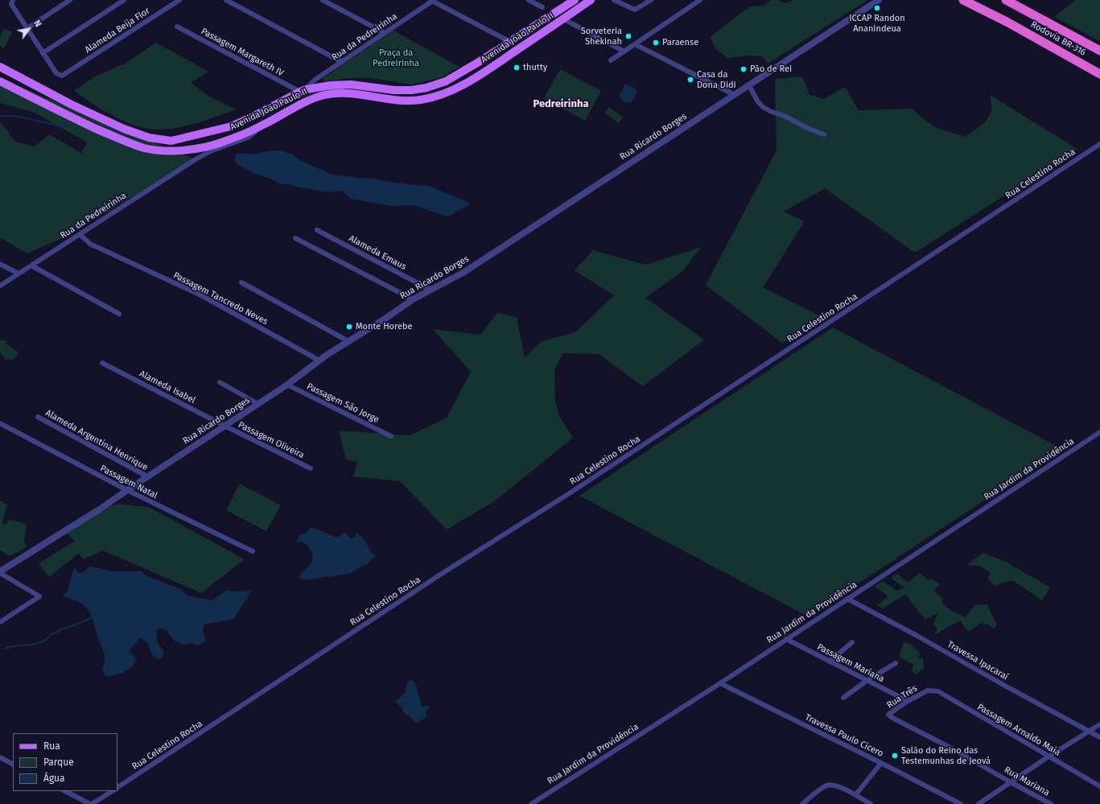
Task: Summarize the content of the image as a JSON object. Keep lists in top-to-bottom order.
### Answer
{
  "streets": {
    "highway": ["Rodovia BR-316"],
    "main road": ["Avenida João Paulo II"],
    "street": [
      "Alameda Beija Flor",
      "Rua da Pedreirinha",
      "Passagem Margareth IV",
      "Rua Ricardo Borges",
      "Rua Celestino Rocha",
      "Alameda Emaus",
      "Passagem Tancredo Neves",
      "Alameda Isabel",
      "Passagem São Jorge",
      "Alameda Argentina Henrique",
      "Passagem Oliveira",
      "Rua Jardim da Providência",
      "Passagem Natal",
      "Travessa Ipacaraí",
      "Passagem Mariana",
      "Rua Três",
      "Passagem Arnaldo Maia",
      "Travessa Paulo Cícero",
      "Rua Mariana"
    ]
  },
  "crossings": [
    ["Rua da Pedreirinha", "Avenida João Paulo II"],
    ["Rua da Pedreirinha", "Passagem Margareth IV"],
    ["Rua da Pedreirinha", "Passagem Tancredo Neves"],
    ["Avenida João Paulo II", "Passagem Margareth IV"],
    ["Rua Ricardo Borges", "Alameda Emaus"],
    ["Rua Ricardo Borges", "Passagem Tancredo Neves"],
    ["Rua Ricardo Borges", "Alameda Isabel"],
    ["Rua Ricardo Borges", "Passagem São Jorge"],
    ["Rua Ricardo Borges", "Alameda Argentina Henrique"],
    ["Rua Ricardo Borges", "Passagem Oliveira"],
    ["Rua Ricardo Borges", "Passagem Natal"],
    ["Alameda Isabel", "Passagem Oliveira"],
    ["Rua Jardim da Providência", "Travessa Ipacaraí"],
    ["Rua Jardim da Providência", "Passagem Mariana"],
    ["Rua Jardim da Providência", "Travessa Paulo Cícero"],
    ["Passagem Mariana", "Rua Três"],
    ["Rua Três", "Passagem Arnaldo Maia"],
    ["Rua Três", "Rua Mariana"]
  ],
  "districts": ["Pedreirinha"],
  "parks": ["Praça da Pedreirinha"],
  "places": [
    "ICCAP Randon Ananindeua",
    "Sorveteria Shekinah",
    "Paraense",
    "thutty",
    "Pão de Rei",
    "Casa da Dona Didi",
    "Monte Horebe",
    "Salão do Reino das Testemunhas de Jeová"
  ],
  "legend": ["Rua", "Parque", "Água"],
  "north": "top right"
}
